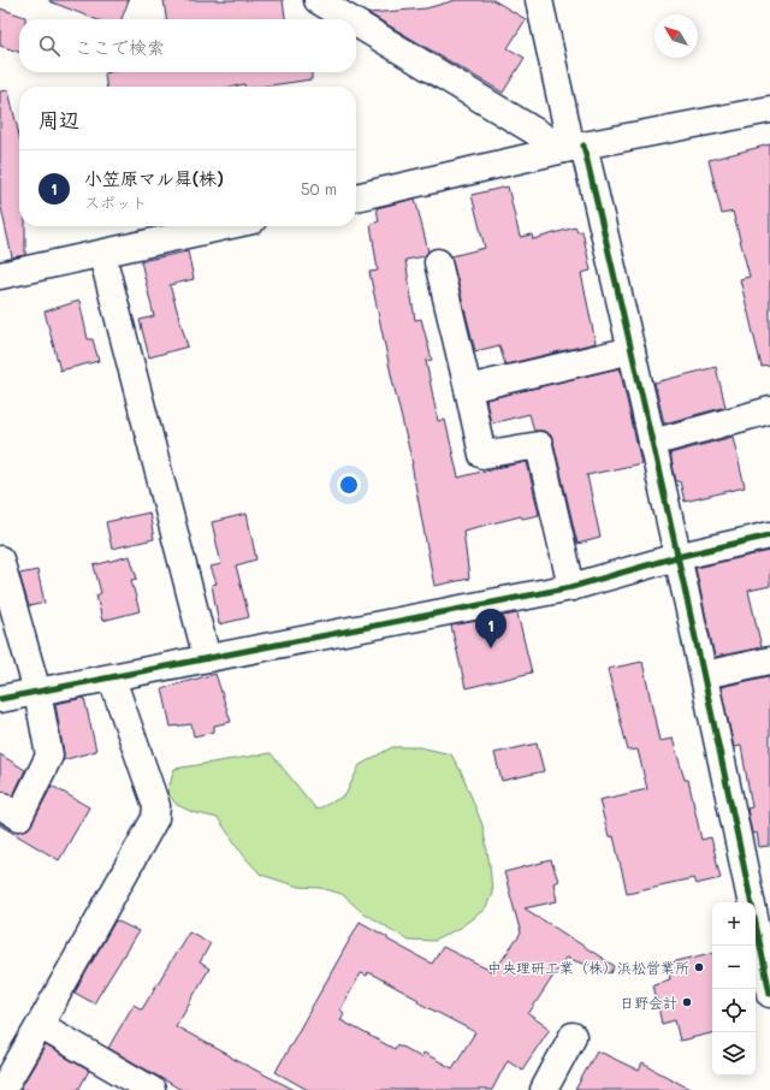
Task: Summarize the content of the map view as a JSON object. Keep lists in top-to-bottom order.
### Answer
{
  "places": ["中央理研工業（株）浜松営業所", "日野会計"],
  "north": "top left",
  "page": {
    "search": "ここで検索",
    "heading": "周辺",
    "list": [
      {
        "mark": "1",
        "name": "小笠原マル曻(株)",
        "note": "スポット",
        "value": "50 m"
      }
    ],
    "pins": "1",
    "map_buttons": ["+", "−"]
  }
}
